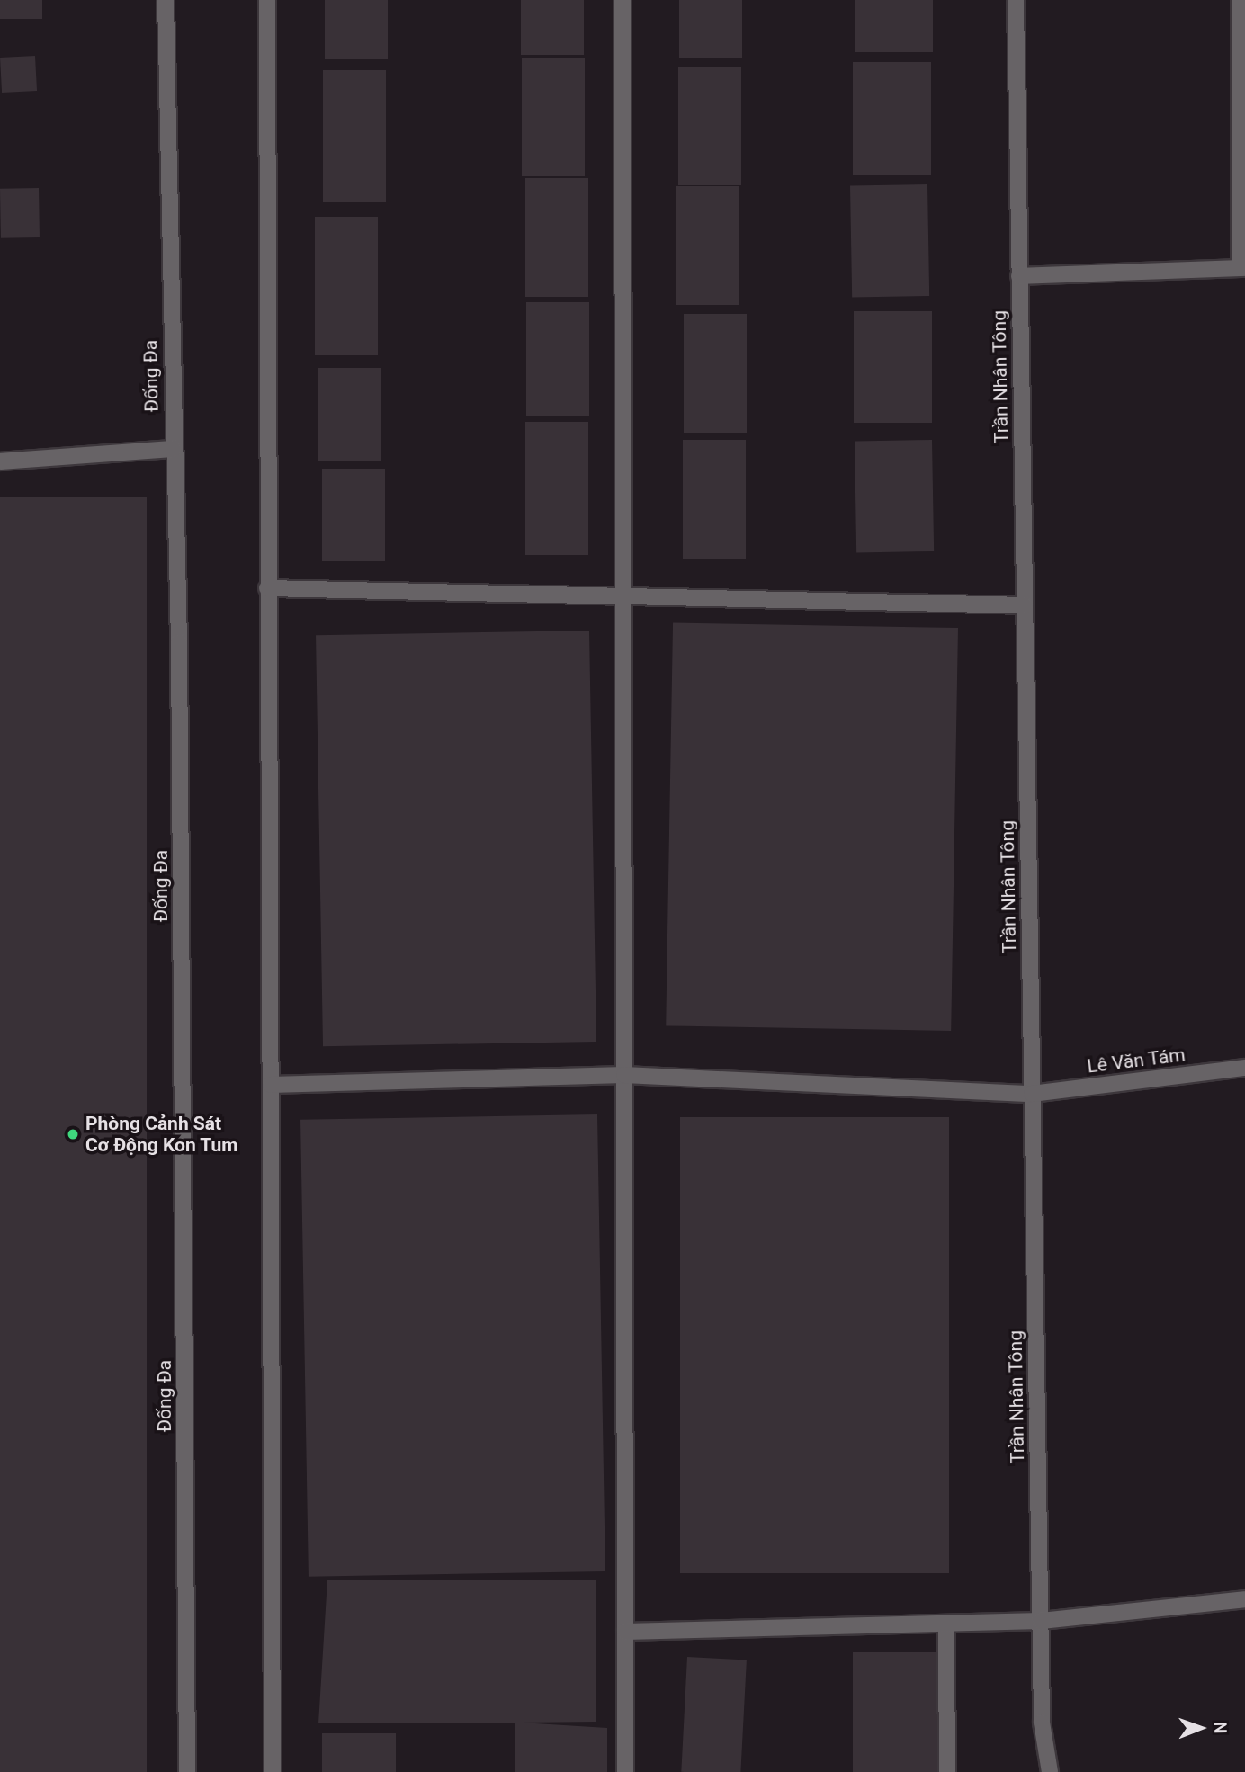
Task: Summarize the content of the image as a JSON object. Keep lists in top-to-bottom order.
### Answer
{
  "streets": {
    "street": ["Đống Đa", "Trần Nhân Tông", "Lê Văn Tám"]
  },
  "crossings": [
    ["Trần Nhân Tông", "Lê Văn Tám"]
  ],
  "places": ["Phòng Cảnh Sát Cơ Động Kon Tum"],
  "north": "right"
}
